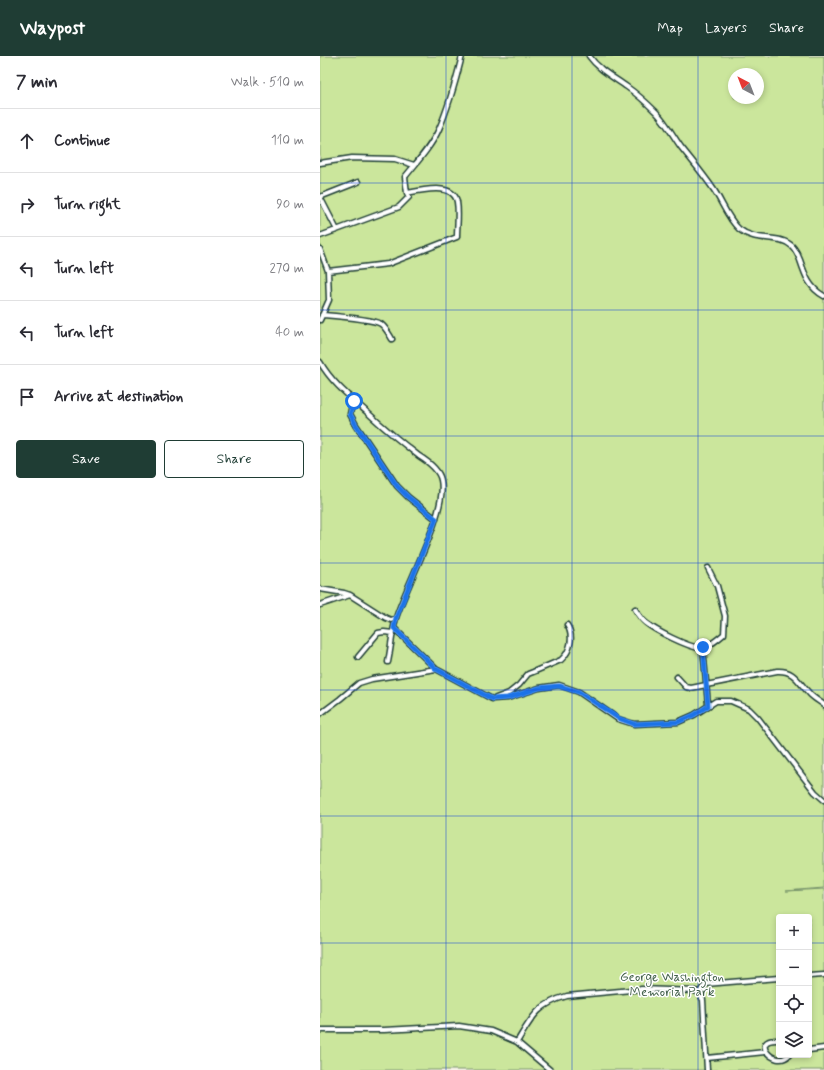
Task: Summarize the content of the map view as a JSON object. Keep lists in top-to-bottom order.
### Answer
{
  "parks": ["George Washington Memorial Park"],
  "north": "top left",
  "page": {
    "header": "Waypost",
    "nav": ["Map", "Layers", "Share"],
    "heading": ["7 min", "Walk · 510 m"],
    "list": [
      ["Continue", "110 m"],
      ["Turn right", "90 m"],
      ["Turn left", "270 m"],
      ["Turn left", "40 m"],
      "Arrive at destination"
    ],
    "buttons": ["Save", "Share"],
    "map_buttons": ["+", "−"]
  }
}
